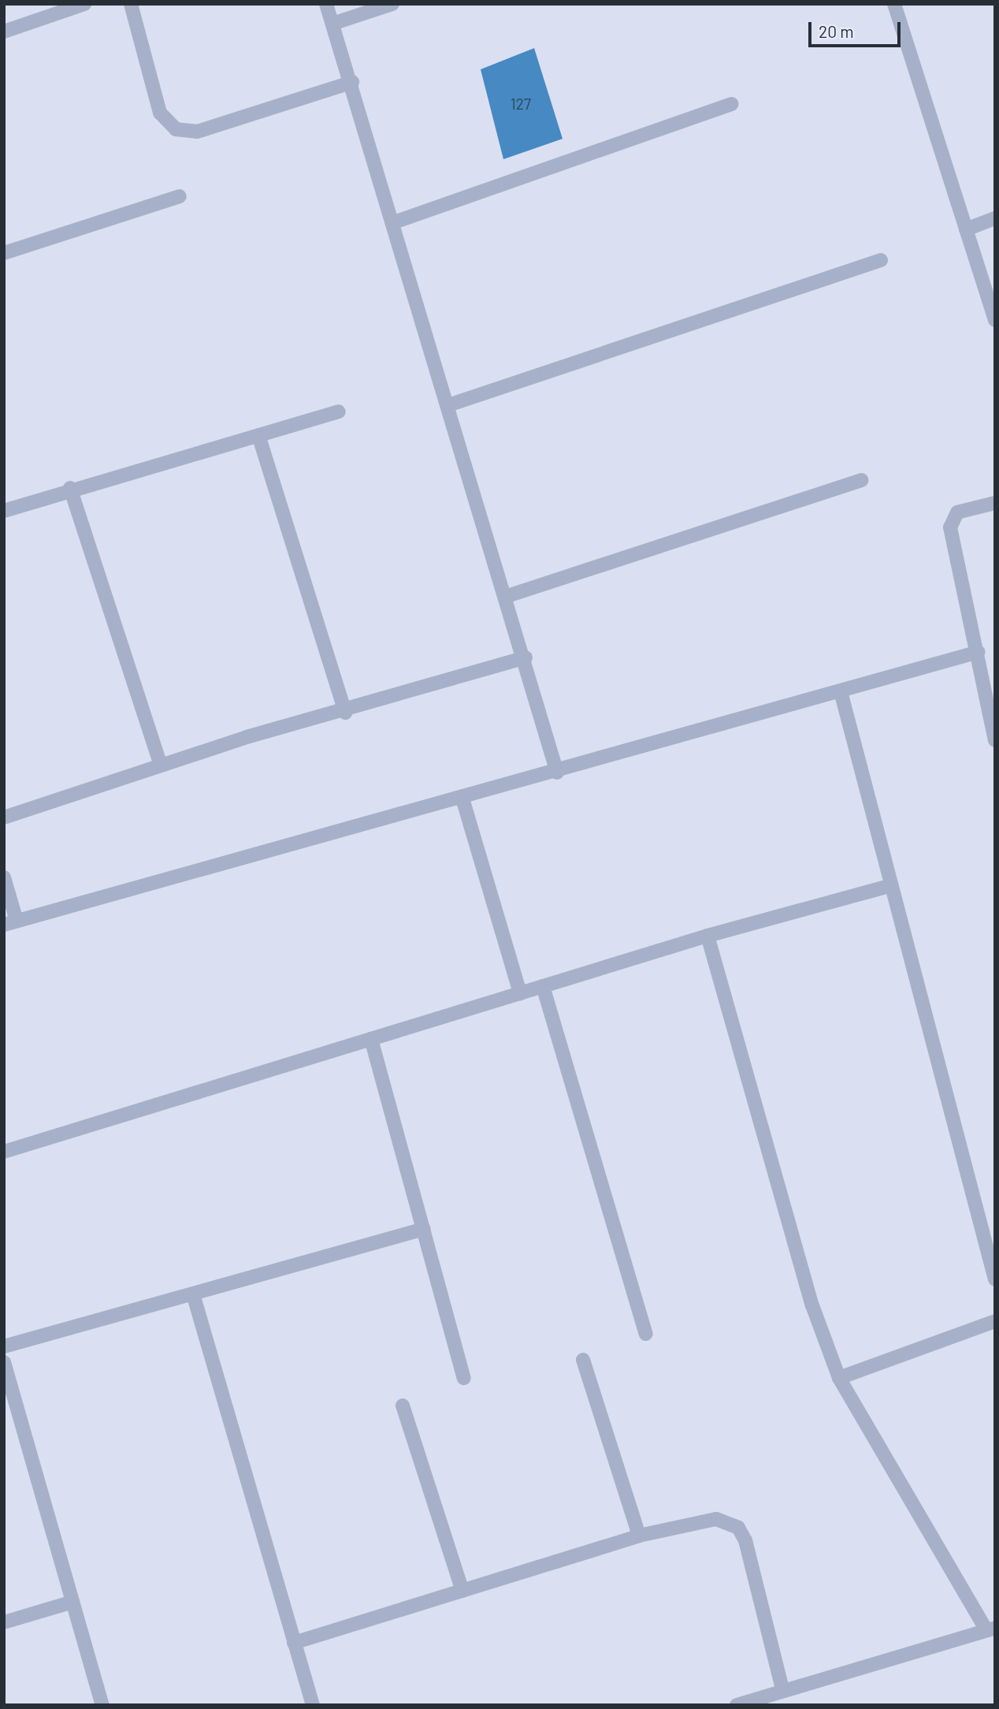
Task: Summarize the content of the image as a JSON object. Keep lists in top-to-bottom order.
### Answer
{
  "house_numbers": ["127"],
  "scale_bar": "20 m"
}
